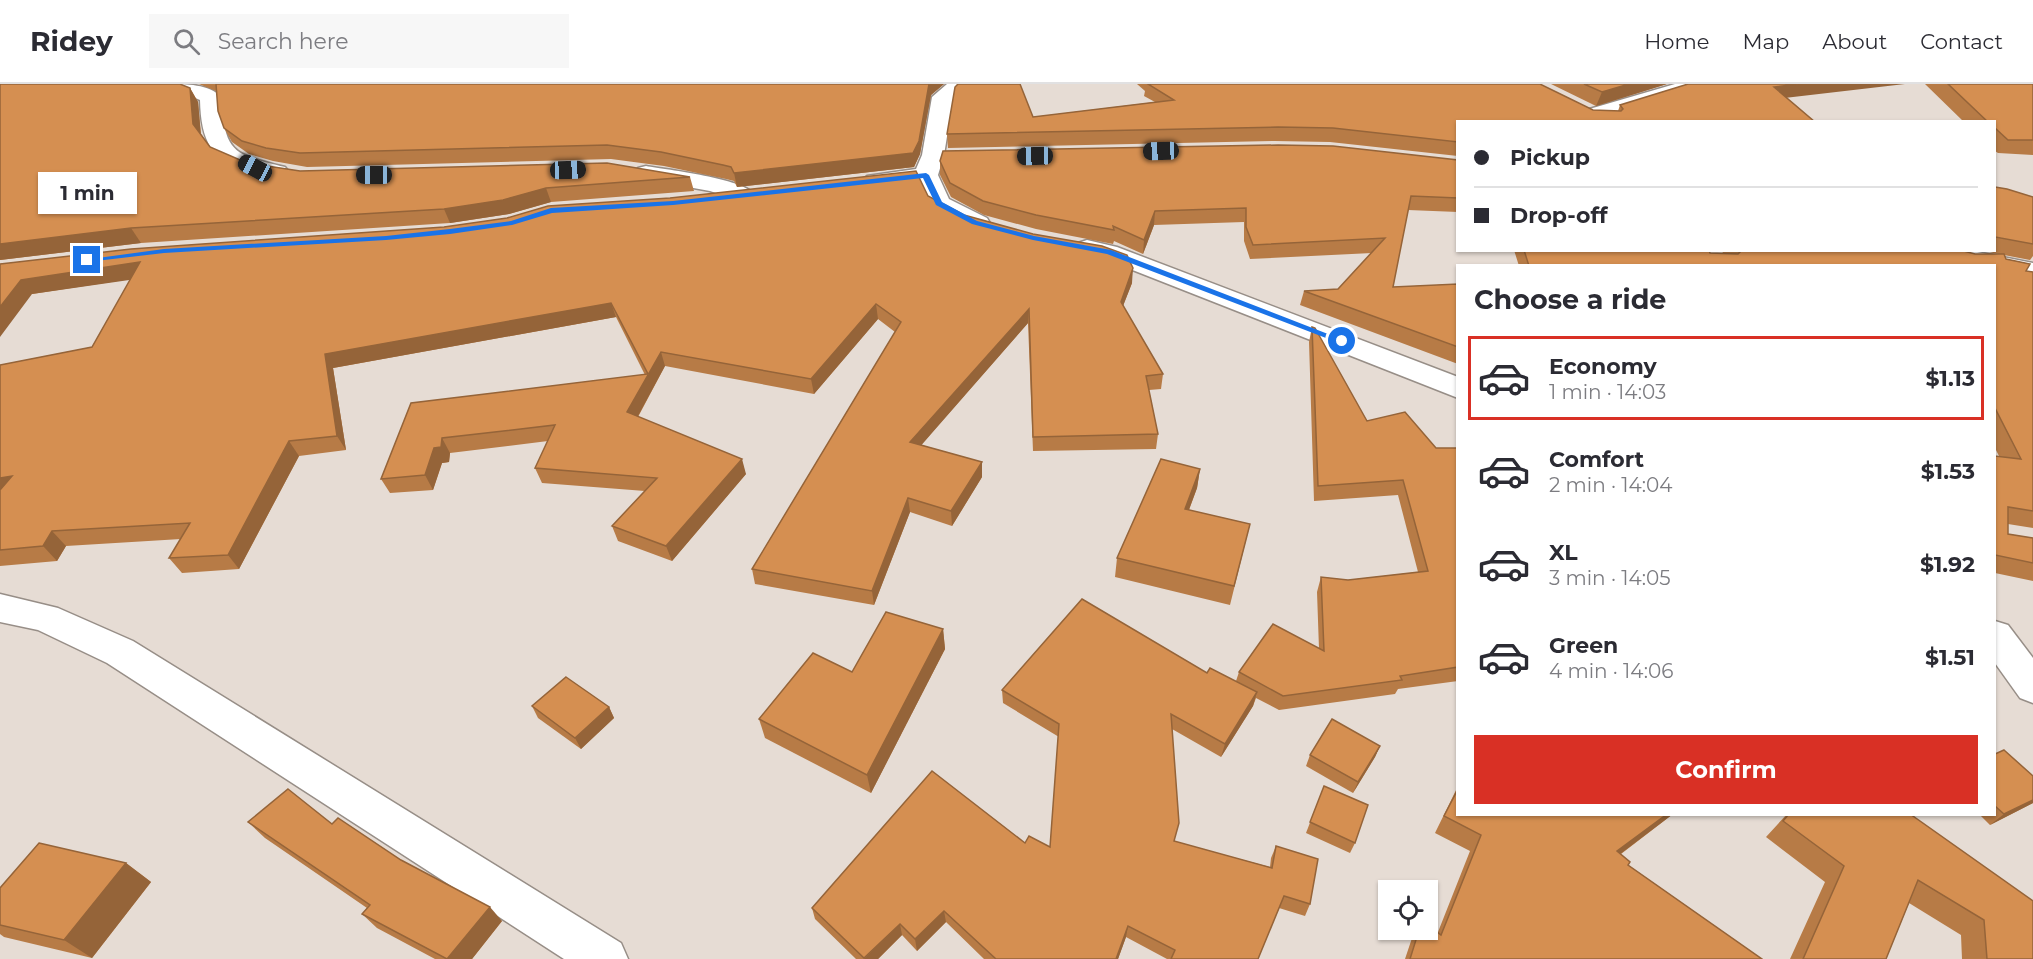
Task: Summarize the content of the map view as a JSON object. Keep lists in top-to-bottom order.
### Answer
{
  "page": {
    "header": "Ridey",
    "search": "Search here",
    "nav": [
      "Home",
      "Map",
      "About",
      "Contact"
    ],
    "banner": ["Pickup", "Drop-off"],
    "bubble": "1 min",
    "heading": "Choose a ride",
    "list": [
      {
        "name": "Economy",
        "note": "1 min · 14:03",
        "value": "$1.13"
      },
      {
        "name": "Comfort",
        "note": "2 min · 14:04",
        "value": "$1.53"
      },
      {
        "name": "XL",
        "note": "3 min · 14:05",
        "value": "$1.92"
      },
      {
        "name": "Green",
        "note": "4 min · 14:06",
        "value": "$1.51"
      }
    ],
    "buttons": "Confirm"
  }
}
